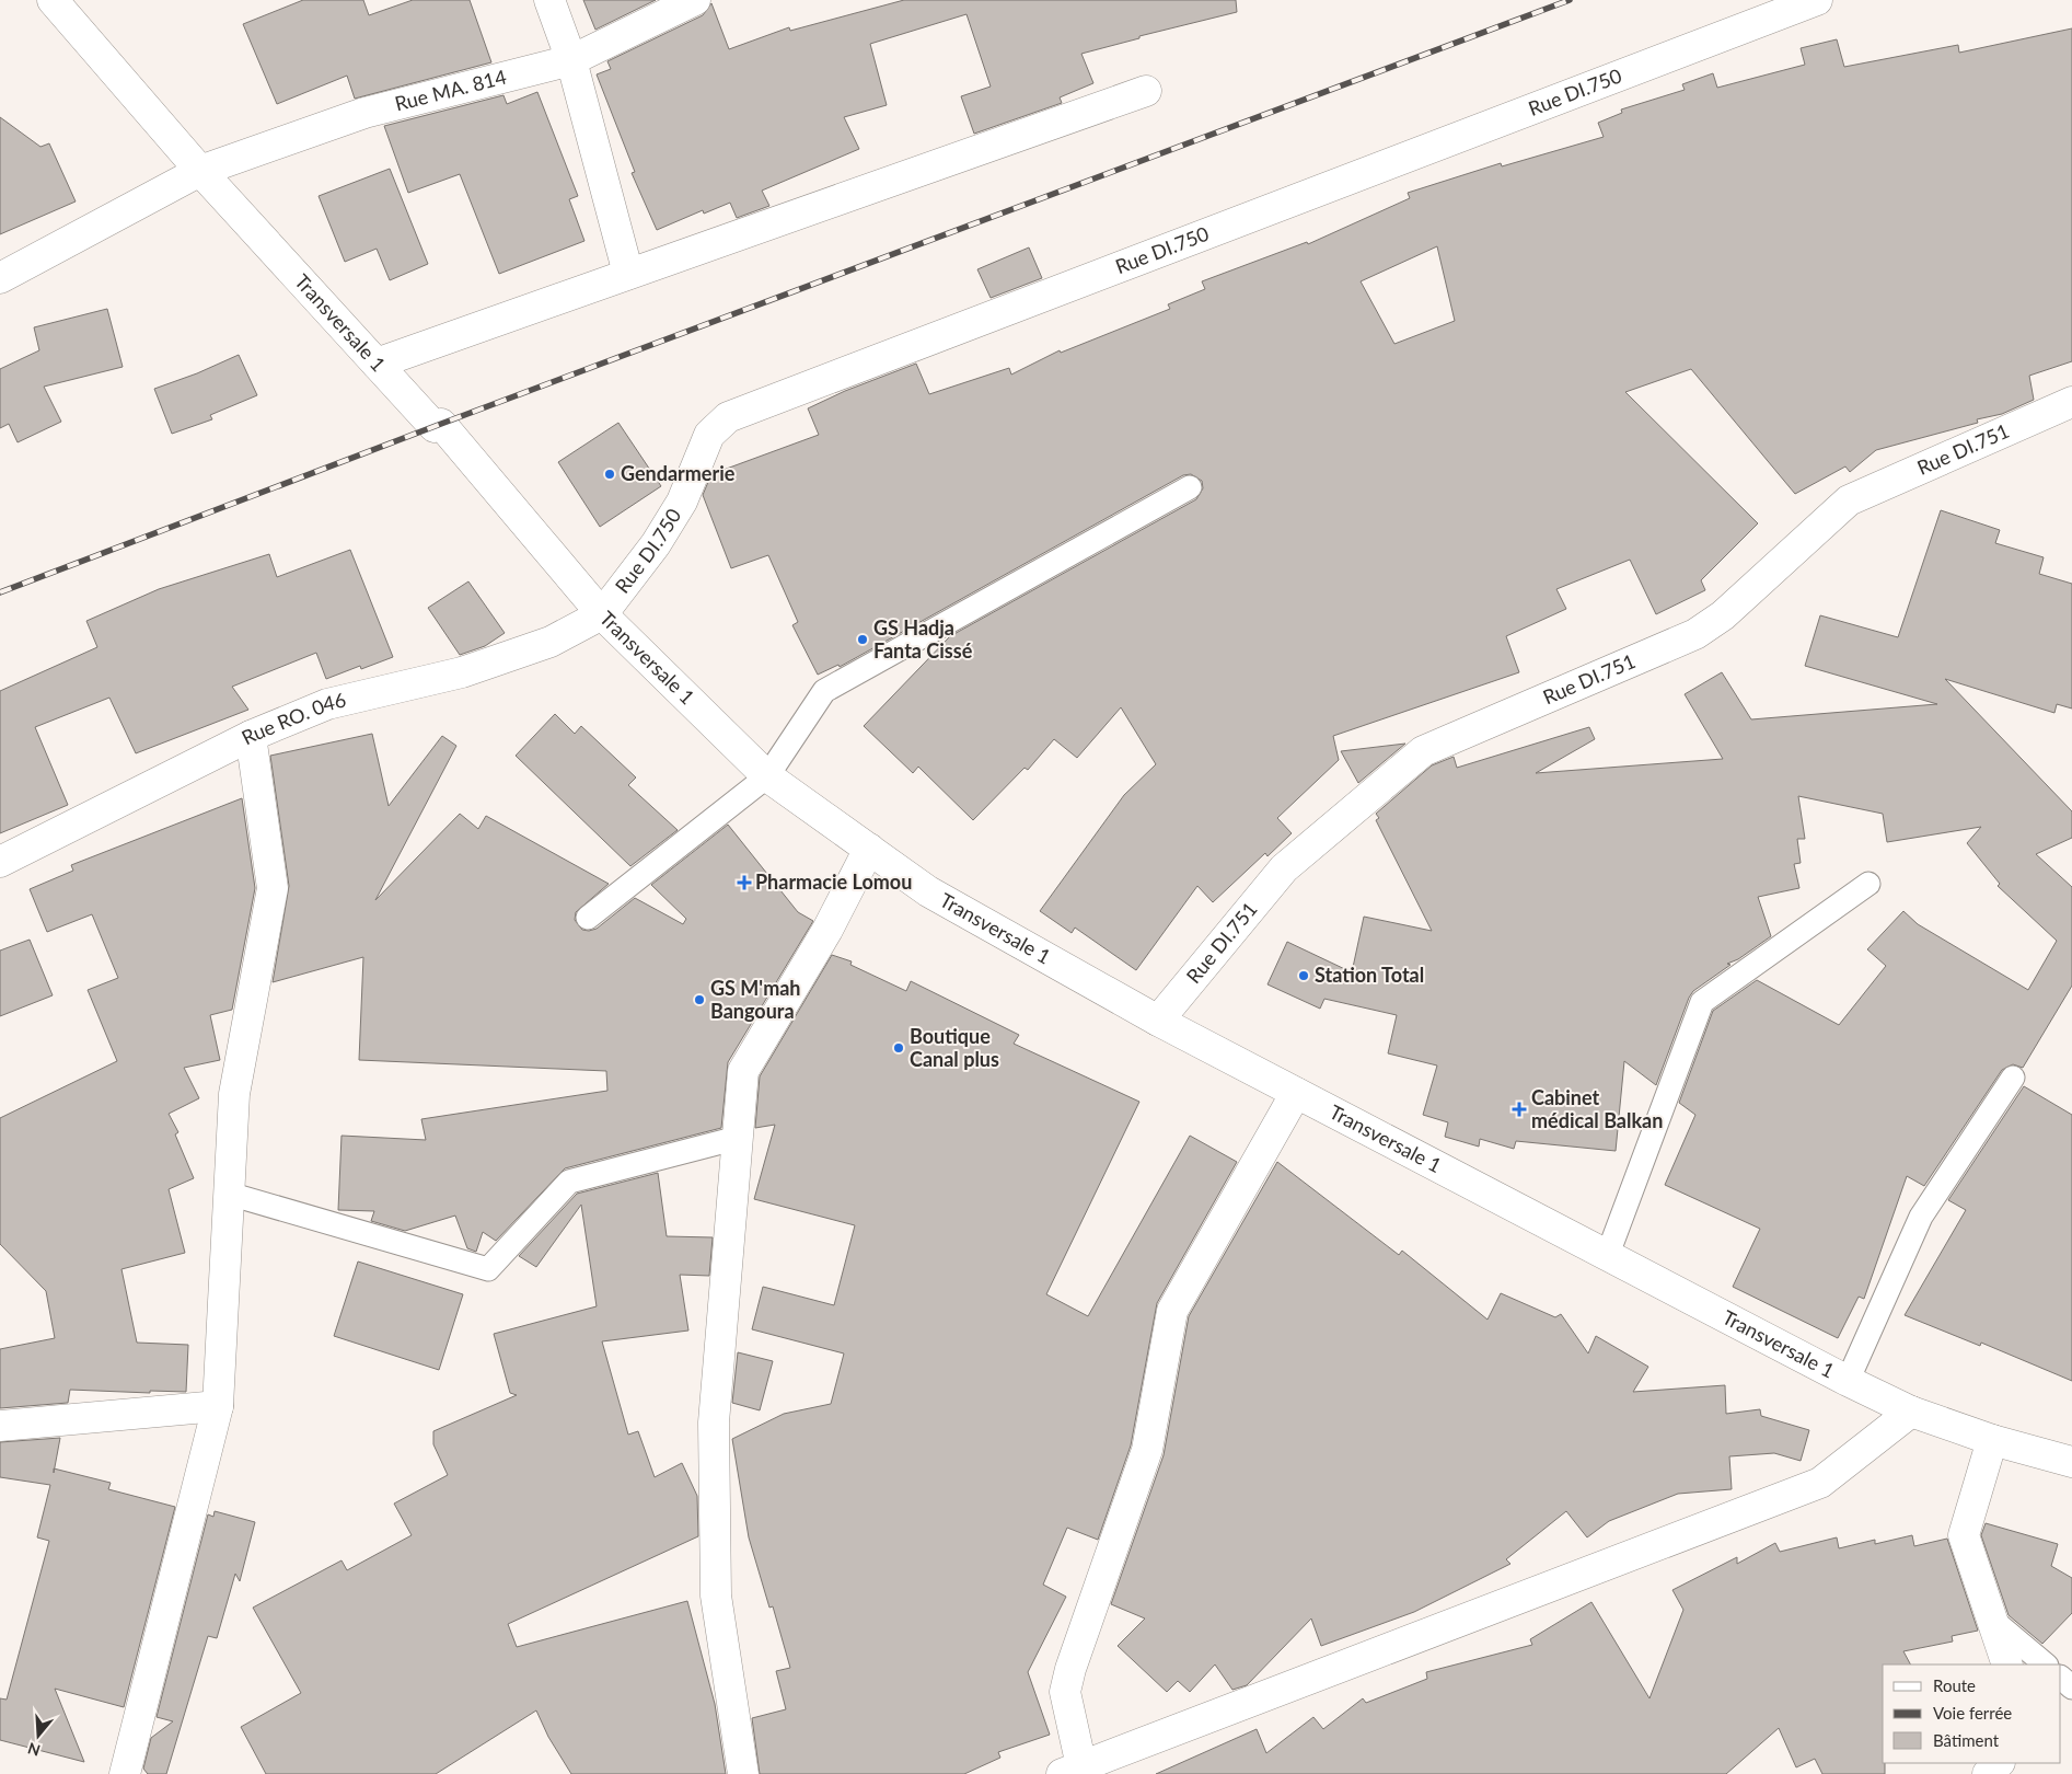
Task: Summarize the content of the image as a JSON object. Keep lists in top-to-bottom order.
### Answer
{
  "streets": {
    "street": [
      "Rue MA. 814",
      "Rue DI.750",
      "Transversale 1",
      "Rue DI.751",
      "Rue RO. 046"
    ]
  },
  "crossings": [
    ["Rue MA. 814", "Transversale 1"],
    ["Rue DI.750", "Transversale 1"],
    ["Rue DI.750", "Rue RO. 046"],
    ["Transversale 1", "Rue DI.751"],
    ["Transversale 1", "Rue RO. 046"]
  ],
  "places": {
    "other": [
      "Gendarmerie",
      "GS Hadja Fanta Cissé",
      "Station Total",
      "GS M'mah Bangoura",
      "Boutique Canal plus"
    ],
    "health": ["Pharmacie Lomou", "Cabinet médical Balkan"]
  },
  "legend": ["Route", "Voie ferrée", "Bâtiment"],
  "north": "bottom"
}
